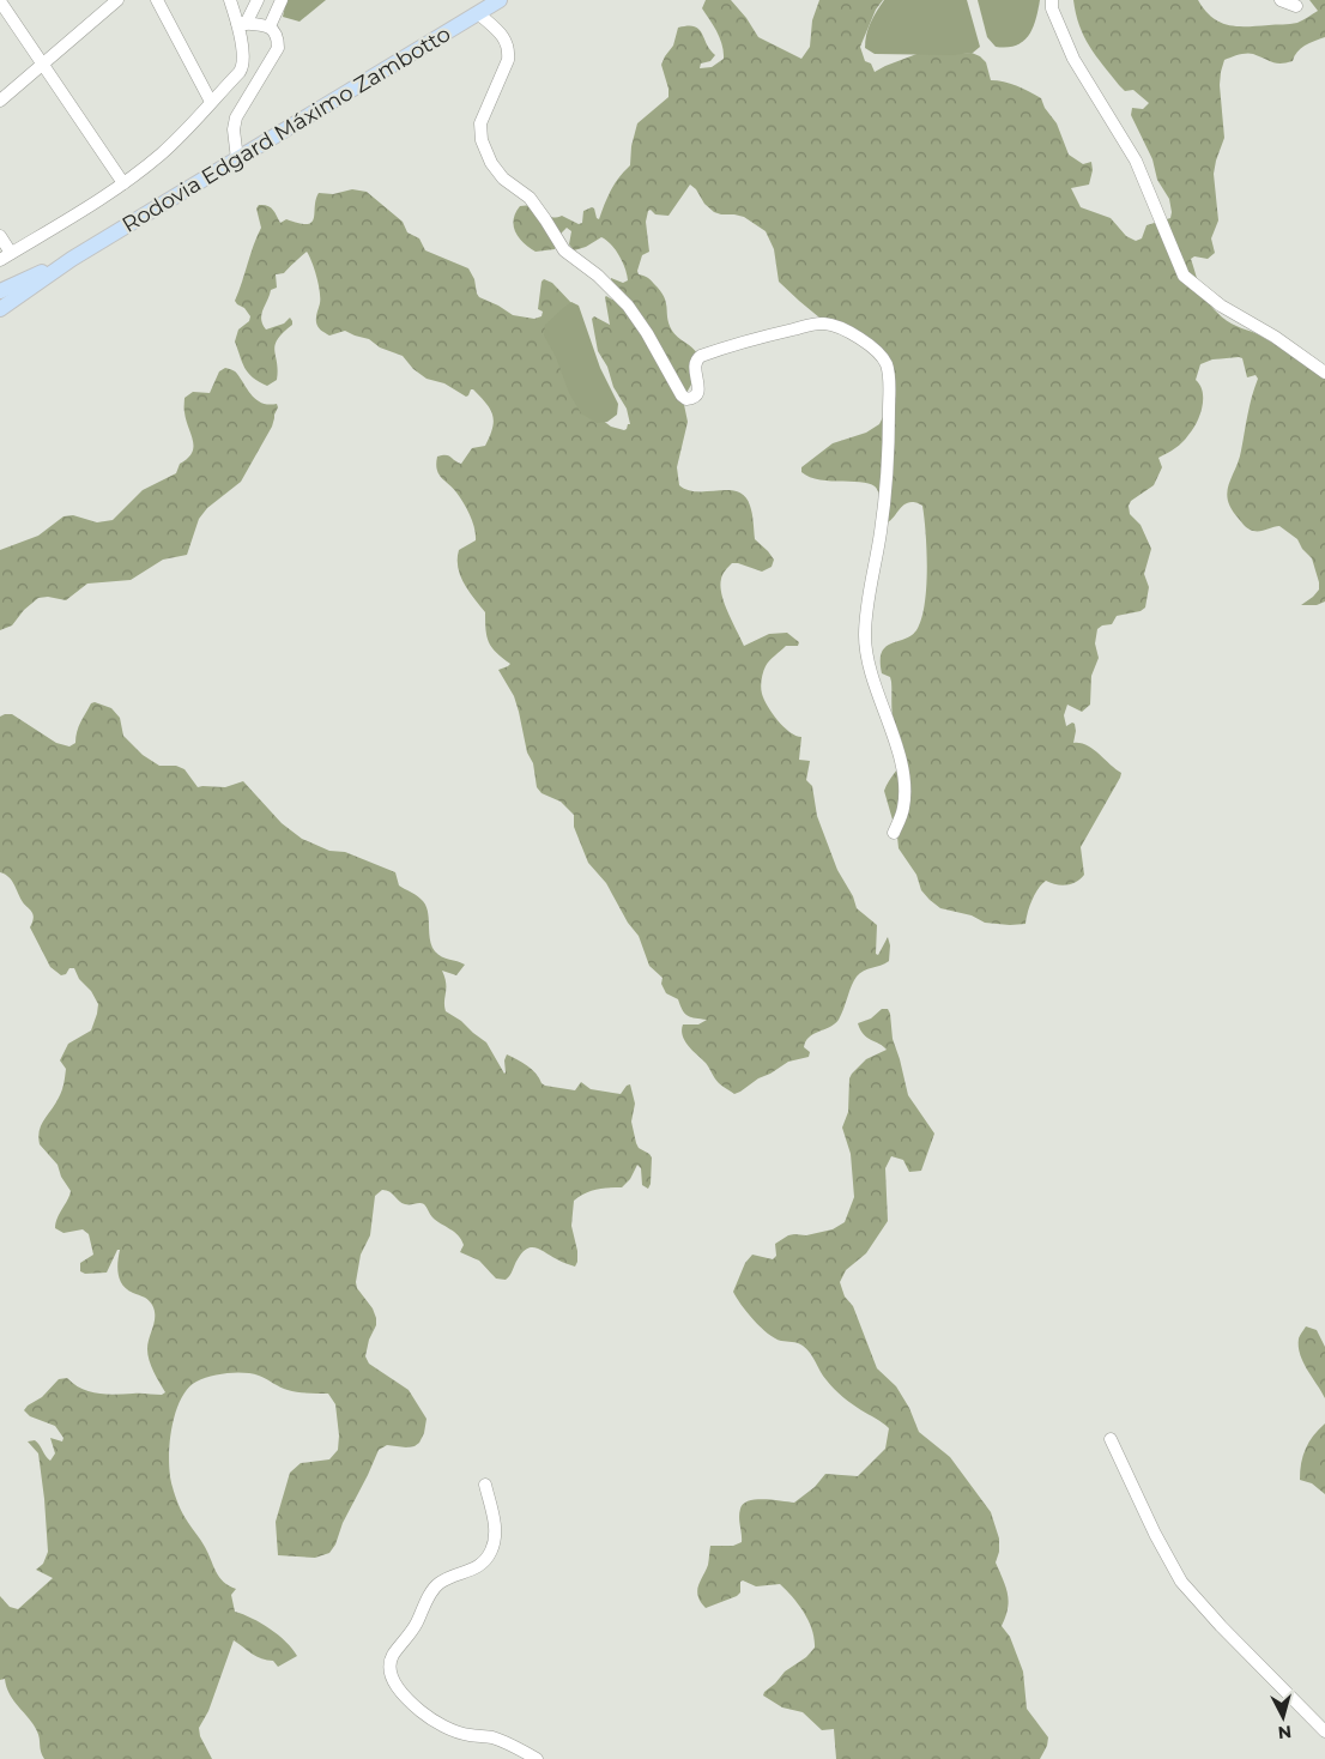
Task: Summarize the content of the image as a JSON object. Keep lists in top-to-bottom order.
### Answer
{
  "streets": {
    "main road": ["Rodovia Edgard Máximo Zambotto"]
  },
  "north": "bottom"
}
